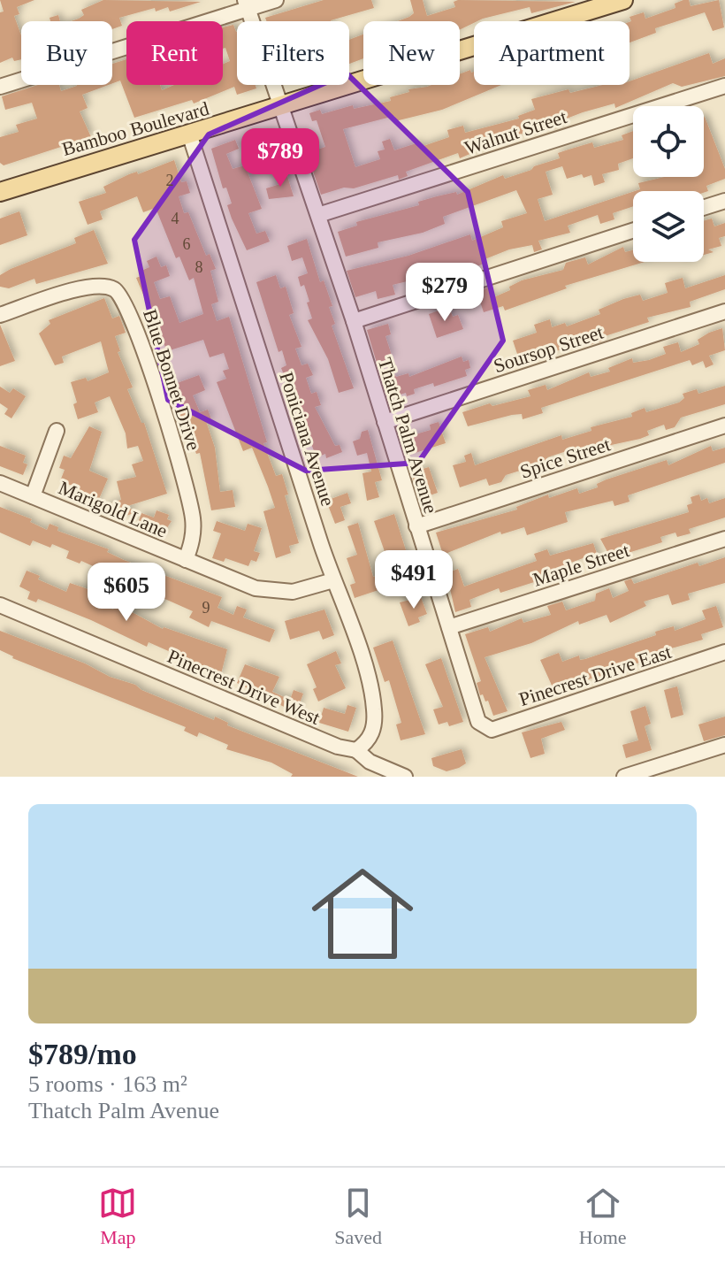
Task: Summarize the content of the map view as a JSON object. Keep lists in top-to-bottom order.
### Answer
{
  "streets": {
    "main road": ["Bamboo Boulevard"],
    "street": [
      "Walnut Street",
      "Soursop Street",
      "Blue Bonnet Drive",
      "Thatch Palm Avenue",
      "Poniciana Avenue",
      "Spice Street",
      "Marigold Lane",
      "Maple Street",
      "Pinecrest Drive East",
      "Pinecrest Drive West"
    ]
  },
  "crossings": [
    ["Bamboo Boulevard", "Thatch Palm Avenue"],
    ["Bamboo Boulevard", "Poniciana Avenue"],
    ["Walnut Street", "Thatch Palm Avenue"],
    ["Soursop Street", "Thatch Palm Avenue"],
    ["Blue Bonnet Drive", "Marigold Lane"],
    ["Thatch Palm Avenue", "Spice Street"],
    ["Thatch Palm Avenue", "Maple Street"],
    ["Thatch Palm Avenue", "Pinecrest Drive East"],
    ["Poniciana Avenue", "Marigold Lane"],
    ["Poniciana Avenue", "Pinecrest Drive West"]
  ],
  "house_numbers": [
    "2",
    "4",
    "6",
    "8",
    "9"
  ],
  "page": {
    "chip": [
      "Buy",
      "Rent",
      "Filters",
      "New",
      "Apartment"
    ],
    "price": [
      "$789",
      "$279",
      "$491",
      "$605"
    ],
    "list": [
      {
        "name": "$789/mo",
        "note": "5 rooms · 163 m² · Thatch Palm Avenue"
      }
    ],
    "tabs": ["Map", "Saved", "Home"]
  }
}
